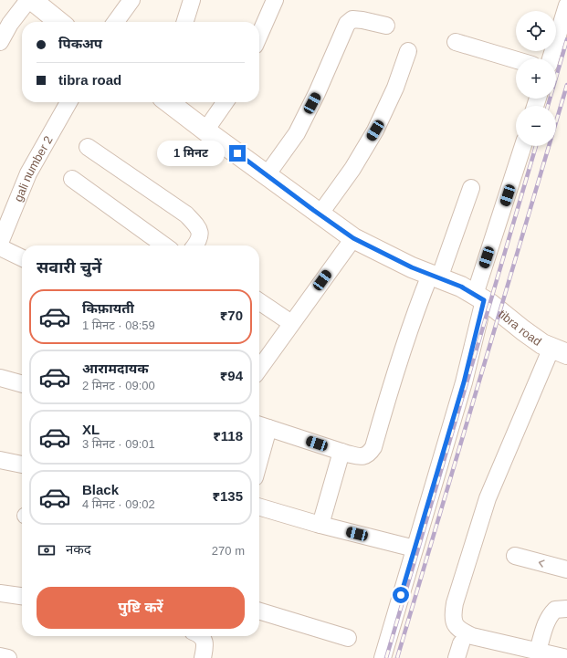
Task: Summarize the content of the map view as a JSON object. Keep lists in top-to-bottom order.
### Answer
{
  "streets": {
    "street": ["gali number 2", "tibra road"]
  },
  "page": {
    "map_buttons": ["+", "−"],
    "banner": ["पिकअप", "tibra road"],
    "bubble": "1 मिनट",
    "heading": "सवारी चुनें",
    "list": [
      {
        "name": "किफ़ायती",
        "note": "1 मिनट · 08:59",
        "value": "₹70"
      },
      {
        "name": "आरामदायक",
        "note": "2 मिनट · 09:00",
        "value": "₹94"
      },
      {
        "name": "XL",
        "note": "3 मिनट · 09:01",
        "value": "₹118"
      },
      {
        "name": "Black",
        "note": "4 मिनट · 09:02",
        "value": "₹135"
      }
    ],
    "pay": ["नकद", "270 m"],
    "buttons": "पुष्टि करें"
  }
}
